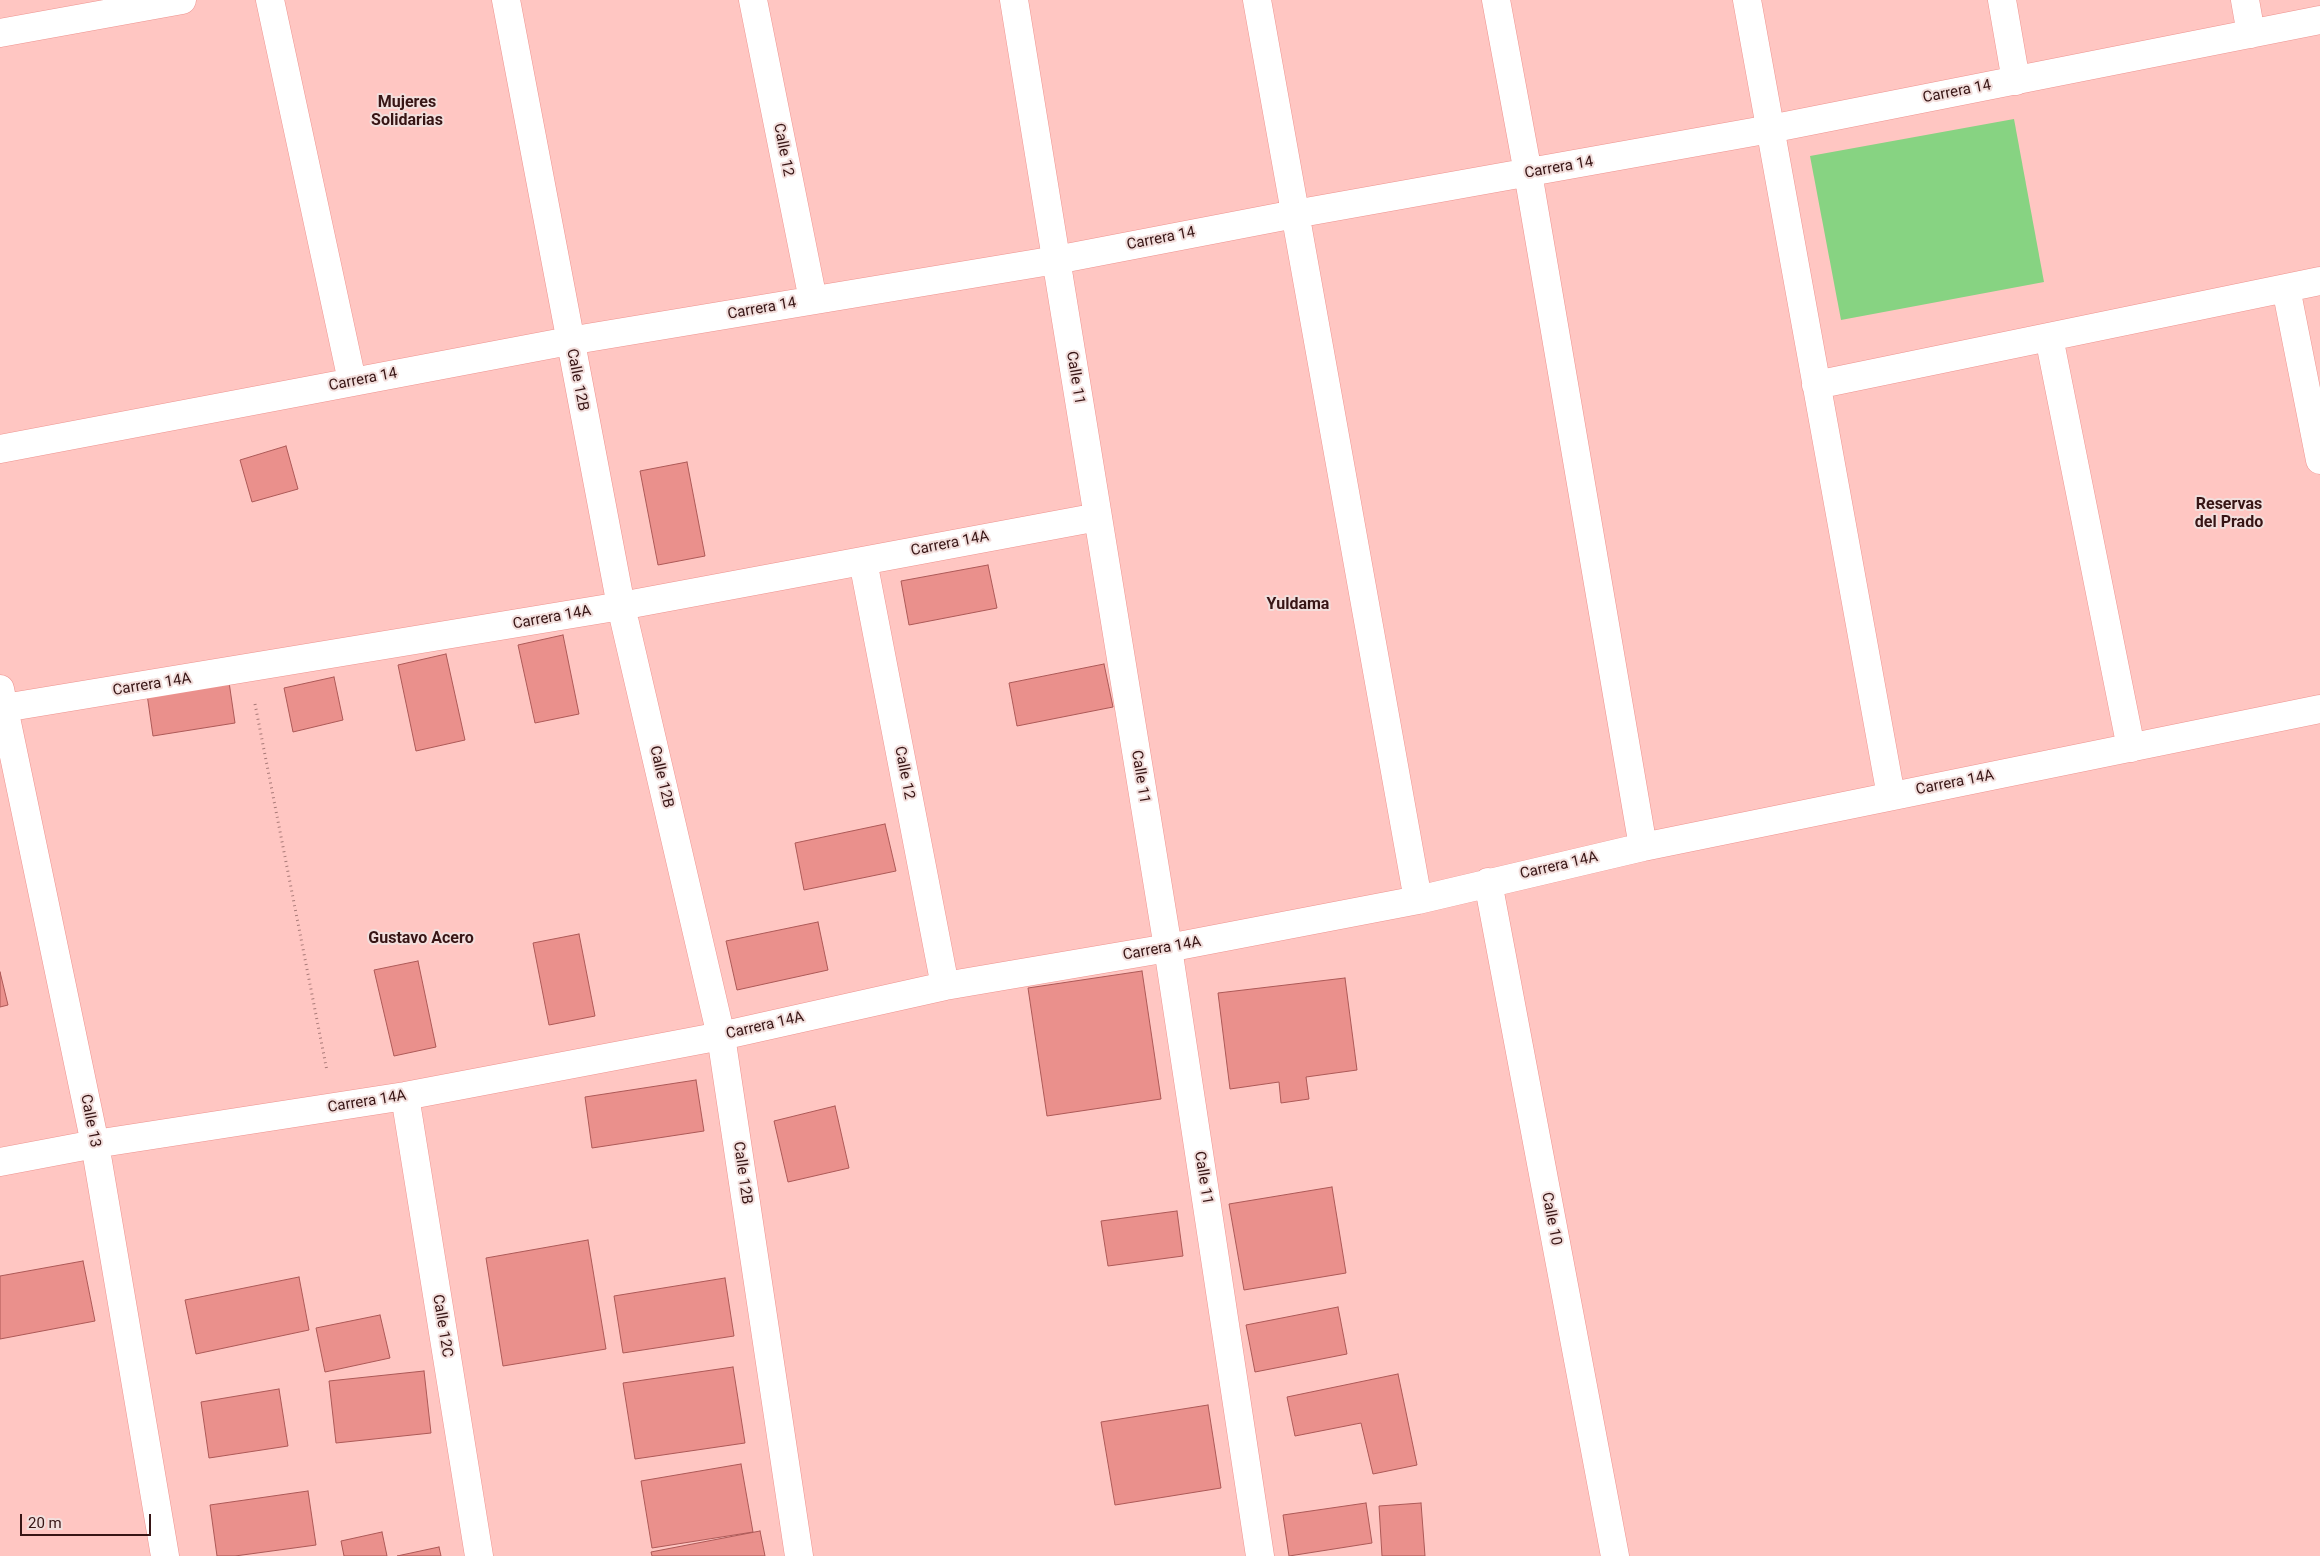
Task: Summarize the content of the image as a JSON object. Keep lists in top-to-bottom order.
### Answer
{
  "streets": {
    "street": [
      "Carrera 14",
      "Calle 12",
      "Calle 11",
      "Calle 12B",
      "Carrera 14A",
      "Calle 13",
      "Calle 10",
      "Calle 12C"
    ]
  },
  "crossings": [
    ["Carrera 14", "Calle 12"],
    ["Carrera 14", "Calle 11"],
    ["Carrera 14", "Calle 12B"],
    ["Calle 12", "Carrera 14A"],
    ["Calle 11", "Carrera 14A"],
    ["Calle 12B", "Carrera 14A"],
    ["Carrera 14A", "Calle 13"],
    ["Carrera 14A", "Calle 10"],
    ["Carrera 14A", "Calle 12C"]
  ],
  "districts": [
    "Mujeres Solidarias",
    "Reservas del Prado",
    "Yuldama",
    "Gustavo Acero"
  ],
  "scale_bar": "20 m"
}
